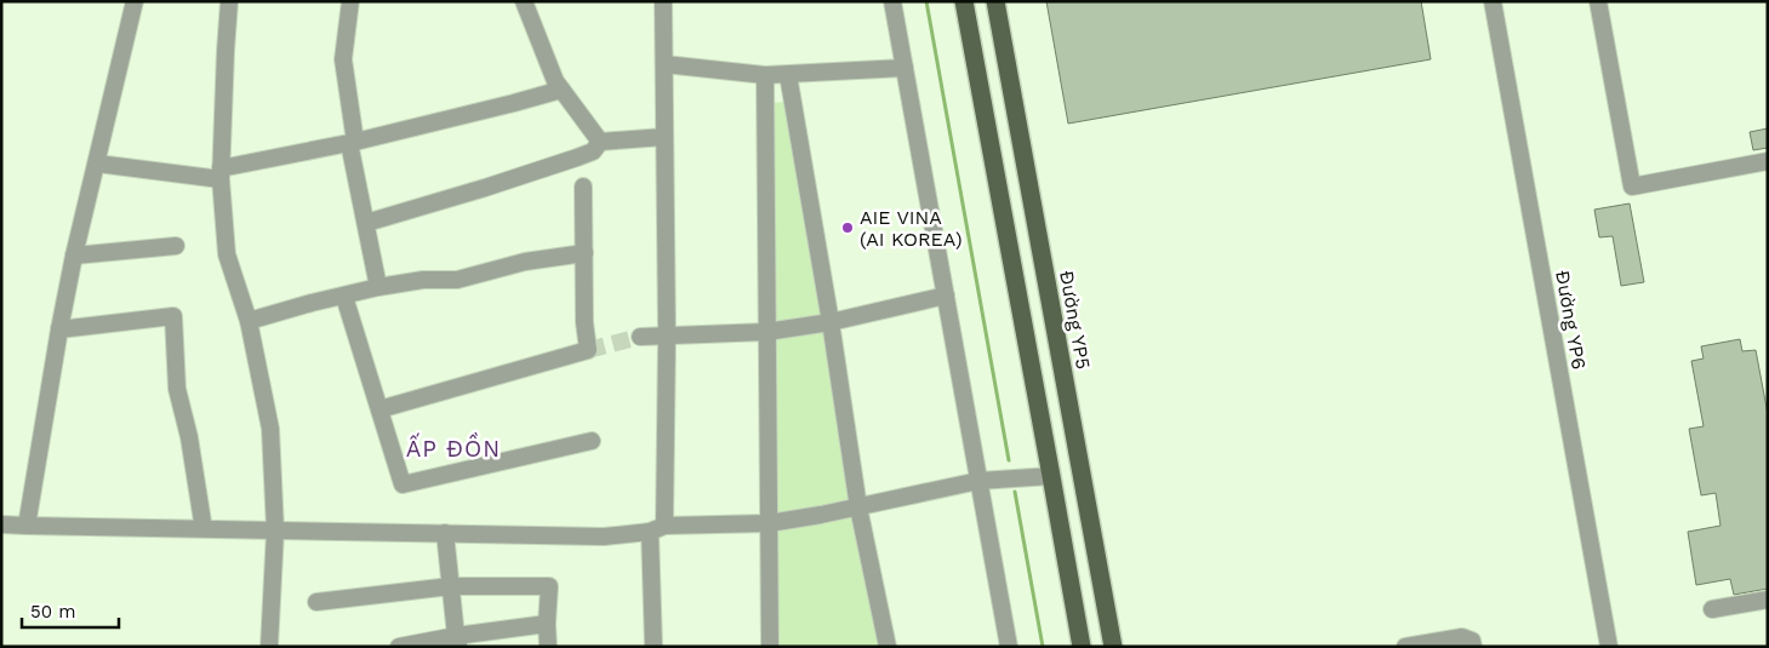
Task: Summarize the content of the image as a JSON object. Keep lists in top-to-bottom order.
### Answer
{
  "streets": {
    "main road": ["Đường YP5"],
    "street": ["Đường YP6"]
  },
  "districts": ["ẤP ĐỒN"],
  "places": ["AIE VINA (AI KOREA)"],
  "scale_bar": "50 m"
}
